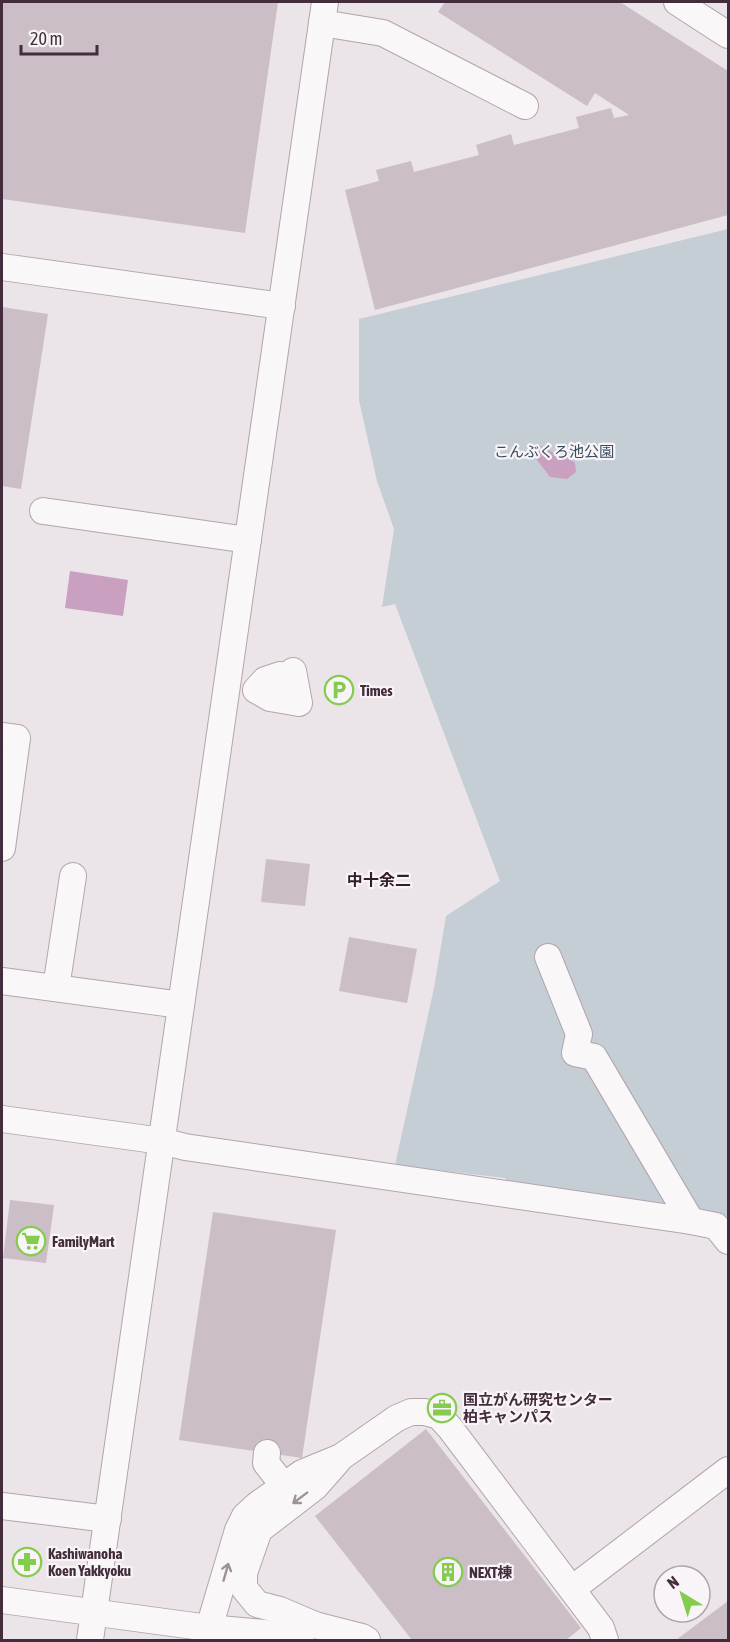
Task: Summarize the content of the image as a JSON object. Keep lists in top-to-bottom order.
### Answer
{
  "districts": ["中十余二"],
  "parks": ["こんぶくろ池公園"],
  "places": {
    "parking": ["Times"],
    "supermarket": ["FamilyMart"],
    "office": ["国立がん研究センター 柏キャンパス"],
    "pharmacy": ["Kashiwanoha Koen Yakkyoku"],
    "building": ["NEXT棟"]
  },
  "scale_bar": "20 m",
  "north": "top left"
}
